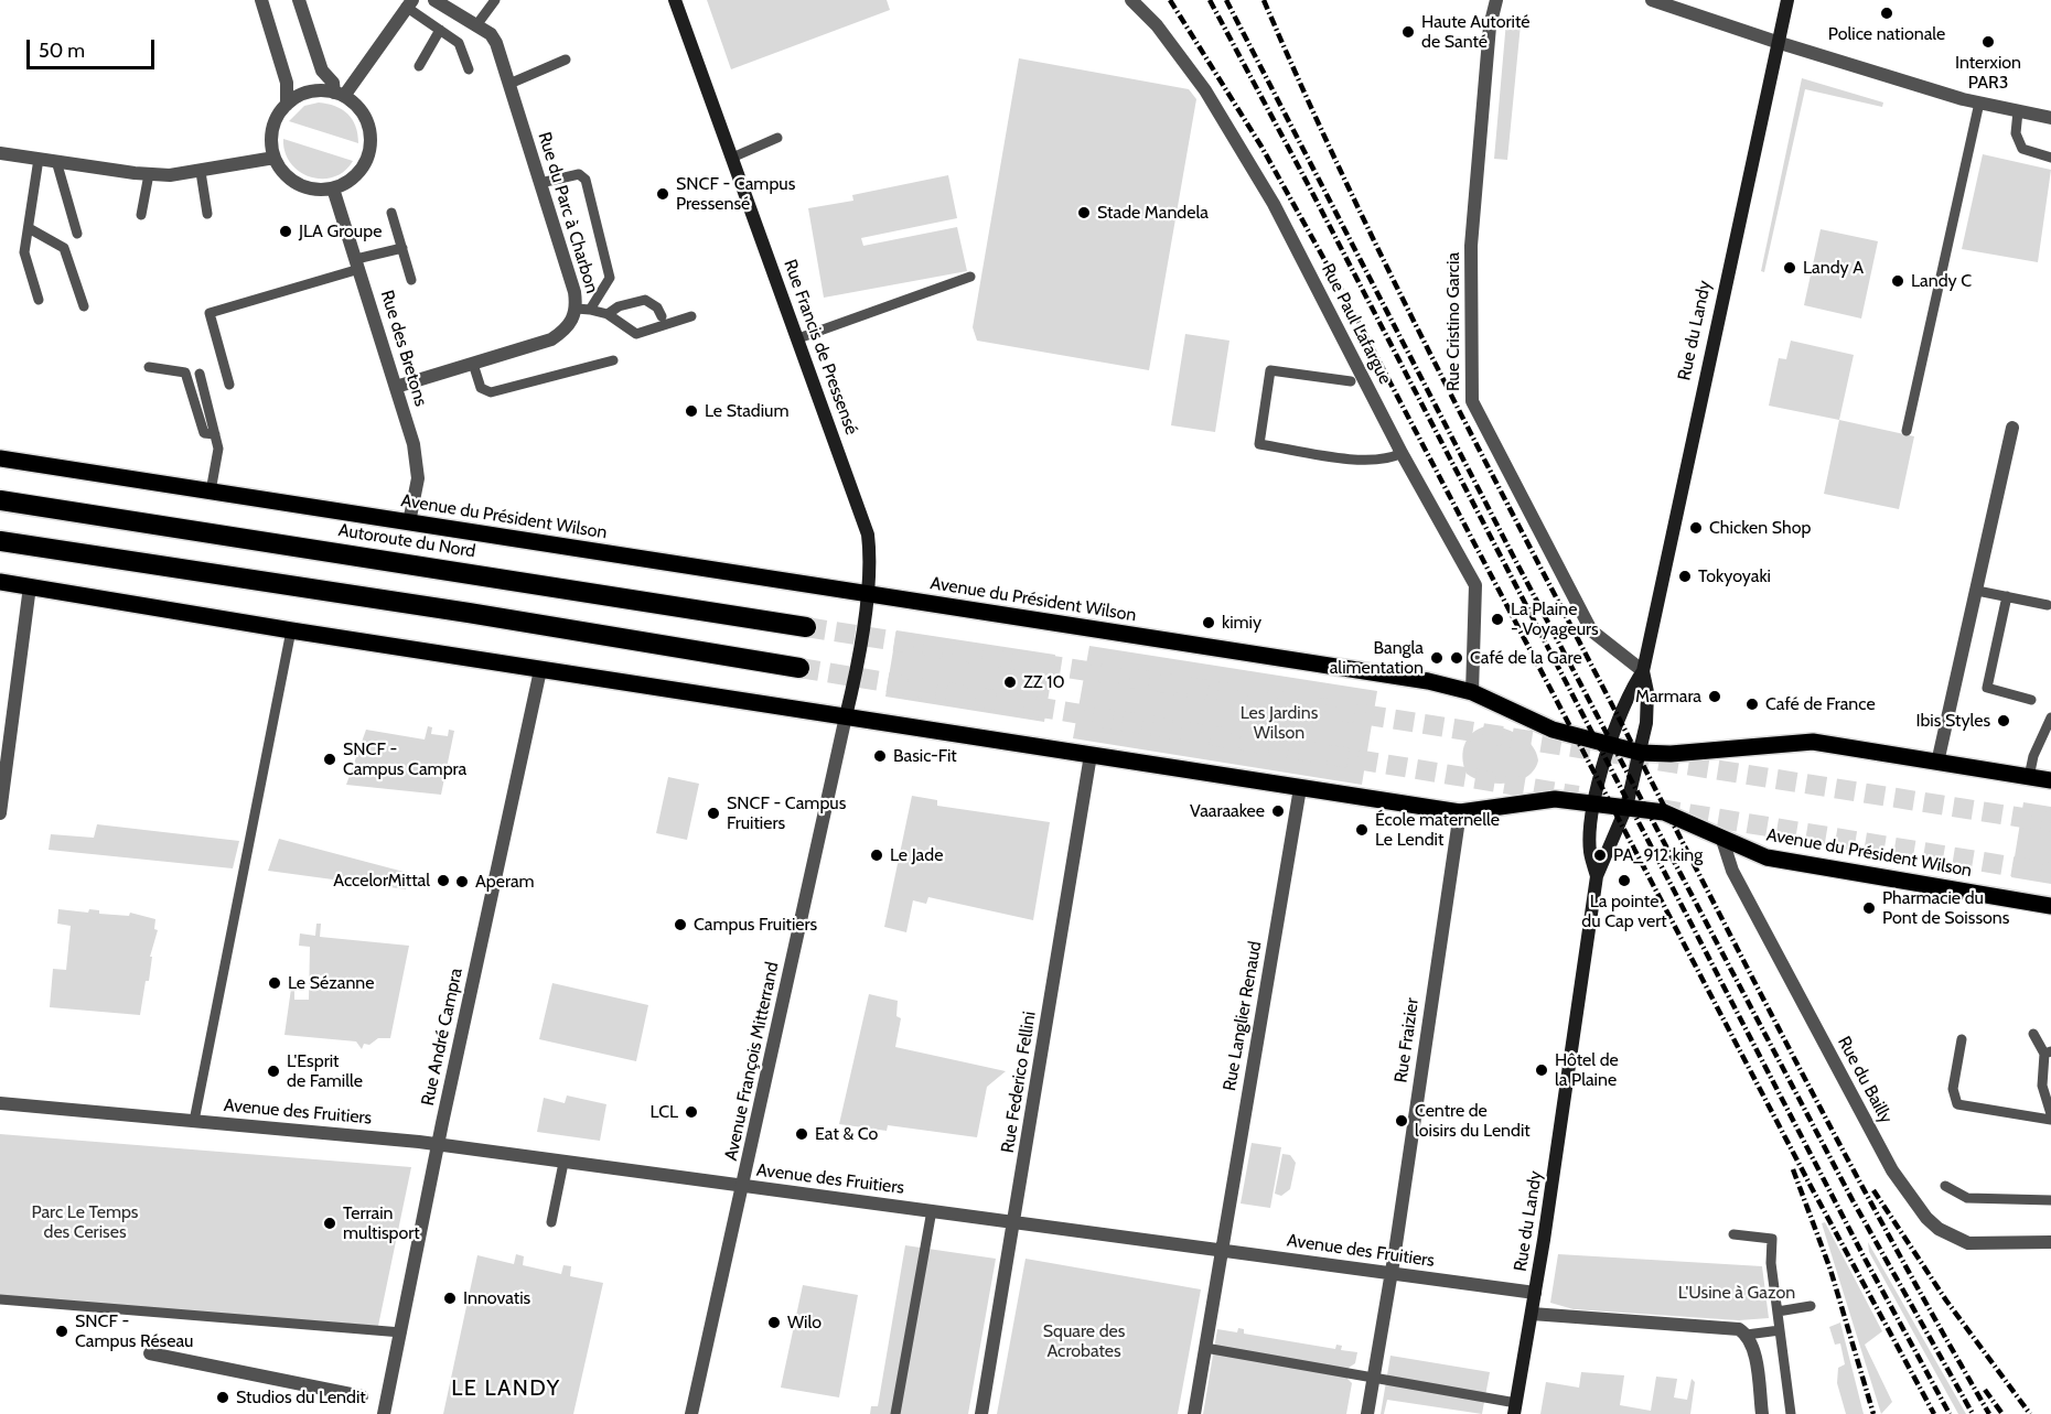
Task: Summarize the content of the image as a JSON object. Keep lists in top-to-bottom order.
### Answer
{
  "streets": {
    "highway": ["Autoroute du Nord"],
    "main road": ["Rue du Landy", "Rue Francis de Pressensé", "Avenue du Président Wilson"],
    "street": [
      "Rue du Parc à Charbon",
      "Rue Cristino Garcia",
      "Rue Paul Lafargue",
      "Rue des Bretons",
      "Rue Langlier Renaud",
      "Rue André Campra",
      "Rue Fraizier",
      "Avenue François Mitterrand",
      "Rue du Bailly",
      "Rue Federico Fellini",
      "Avenue des Fruitiers"
    ]
  },
  "crossings": [
    ["Rue du Parc à Charbon", "Rue des Bretons"],
    ["Rue Cristino Garcia", "Rue du Landy"],
    ["Rue Paul Lafargue", "Avenue du Président Wilson"],
    ["Rue du Landy", "Avenue du Président Wilson"],
    ["Rue du Landy", "Avenue des Fruitiers"],
    ["Rue Francis de Pressensé", "Avenue du Président Wilson"],
    ["Rue Francis de Pressensé", "Avenue François Mitterrand"],
    ["Rue des Bretons", "Avenue du Président Wilson"],
    ["Avenue du Président Wilson", "Rue Langlier Renaud"],
    ["Avenue du Président Wilson", "Rue André Campra"],
    ["Avenue du Président Wilson", "Rue Fraizier"],
    ["Avenue du Président Wilson", "Avenue François Mitterrand"],
    ["Avenue du Président Wilson", "Rue du Bailly"],
    ["Avenue du Président Wilson", "Rue Federico Fellini"],
    ["Rue Langlier Renaud", "Avenue des Fruitiers"],
    ["Rue André Campra", "Avenue des Fruitiers"],
    ["Rue Fraizier", "Avenue des Fruitiers"],
    ["Avenue François Mitterrand", "Avenue des Fruitiers"],
    ["Rue Federico Fellini", "Avenue des Fruitiers"]
  ],
  "districts": ["LE LANDY"],
  "parks": [
    "Les Jardins Wilson",
    "Parc Le Temps des Cerises",
    "L'Usine à Gazon",
    "Square des Acrobates"
  ],
  "places": [
    "Police nationale",
    "Haute Autorité de Santé",
    "Interxion PAR3",
    "SNCF - Campus Pressensé",
    "Stade Mandela",
    "JLA Groupe",
    "Landy A",
    "Landy C",
    "Le Stadium",
    "Chicken Shop",
    "Tokyoyaki",
    "La Plaine - Voyageurs",
    "kimiy",
    "Bangla alimentation",
    "Café de la Gare",
    "ZZ 10",
    "Marmara",
    "Café de France",
    "Ibis Styles",
    "Basic-Fit",
    "SNCF - Campus Campra",
    "Vaaraakee",
    "SNCF - Campus Fruitiers",
    "École maternelle Le Lendit",
    "Le Jade",
    "PA_912 king",
    "AccelorMittal",
    "La pointe du Cap vert",
    "Aperam",
    "Pharmacie du Pont de Soissons",
    "Campus Fruitiers",
    "Le Sézanne",
    "Hôtel de la Plaine",
    "L'Esprit de Famille",
    "LCL",
    "Centre de loisirs du Lendit",
    "Eat & Co",
    "Terrain multisport",
    "Innovatis",
    "Wilo",
    "SNCF - Campus Réseau",
    "Studios du Lendit"
  ],
  "scale_bar": "50 m"
}
